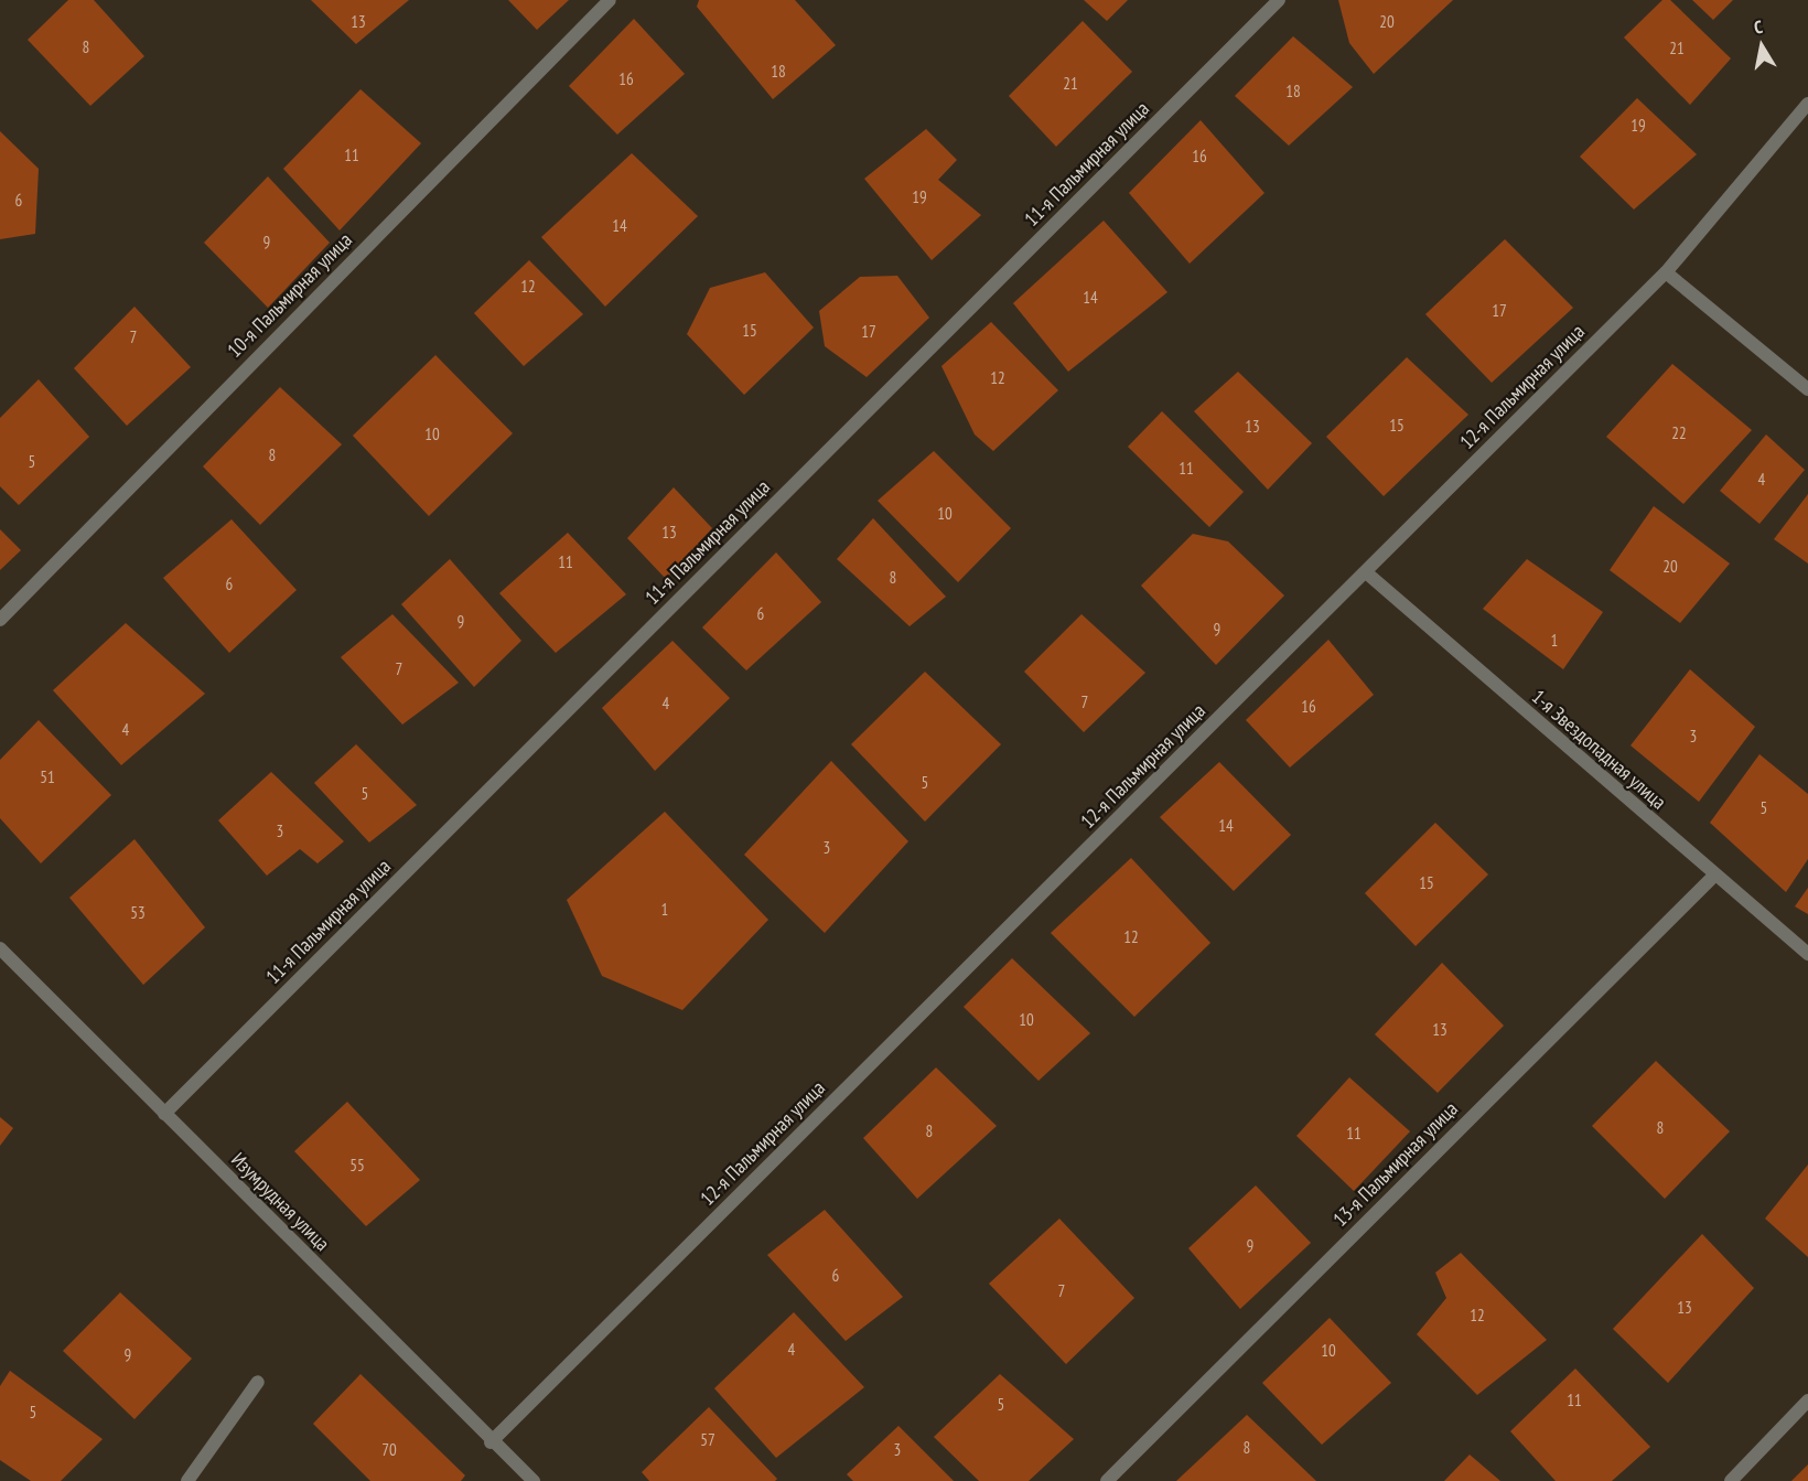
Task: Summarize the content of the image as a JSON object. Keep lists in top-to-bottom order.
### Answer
{
  "streets": {
    "street": [
      "11-я Пальмирная улица",
      "10-я Пальмирная улица",
      "12-я Пальмирная улица",
      "1-я Звездопадная улица",
      "13-я Пальмирная улица",
      "Изумрудная улица"
    ]
  },
  "crossings": [
    ["11-я Пальмирная улица", "Изумрудная улица"],
    ["12-я Пальмирная улица", "1-я Звездопадная улица"],
    ["12-я Пальмирная улица", "Изумрудная улица"],
    ["1-я Звездопадная улица", "13-я Пальмирная улица"]
  ],
  "house_numbers": [
    "13",
    "20",
    "8",
    "21",
    "18",
    "16",
    "21",
    "18",
    "19",
    "11",
    "16",
    "19",
    "6",
    "14",
    "9",
    "12",
    "14",
    "17",
    "15",
    "17",
    "7",
    "12",
    "15",
    "13",
    "22",
    "10",
    "8",
    "5",
    "11",
    "4",
    "10",
    "13",
    "11",
    "20",
    "8",
    "6",
    "6",
    "9",
    "9",
    "1",
    "7",
    "7",
    "4",
    "16",
    "4",
    "3",
    "51",
    "5",
    "5",
    "5",
    "14",
    "3",
    "3",
    "15",
    "1",
    "53",
    "12",
    "10",
    "13",
    "8",
    "8",
    "11",
    "55",
    "9",
    "6",
    "7",
    "13",
    "12",
    "4",
    "10",
    "9",
    "11",
    "5",
    "5",
    "57",
    "8",
    "70",
    "3"
  ],
  "north": "top"
}
